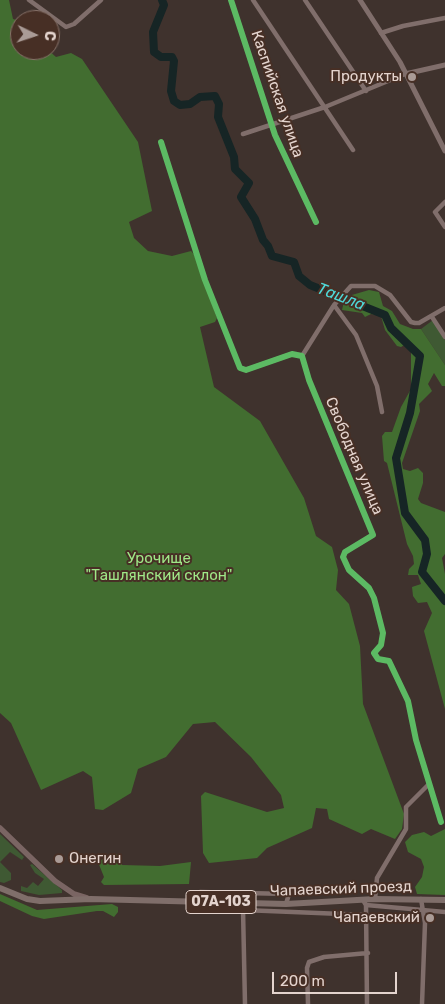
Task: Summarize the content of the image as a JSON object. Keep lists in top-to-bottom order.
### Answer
{
  "streets": {
    "main road": ["Чапаевский проезд", "07А-103"],
    "street": ["Каспийская улица", "Свободная улица"]
  },
  "water": ["Ташла"],
  "parks": ["Урочище \"Ташлянский склон\""],
  "places": ["Продукты", "Онегин", "Чапаевский"],
  "scale_bar": "200 m",
  "north": "right"
}
